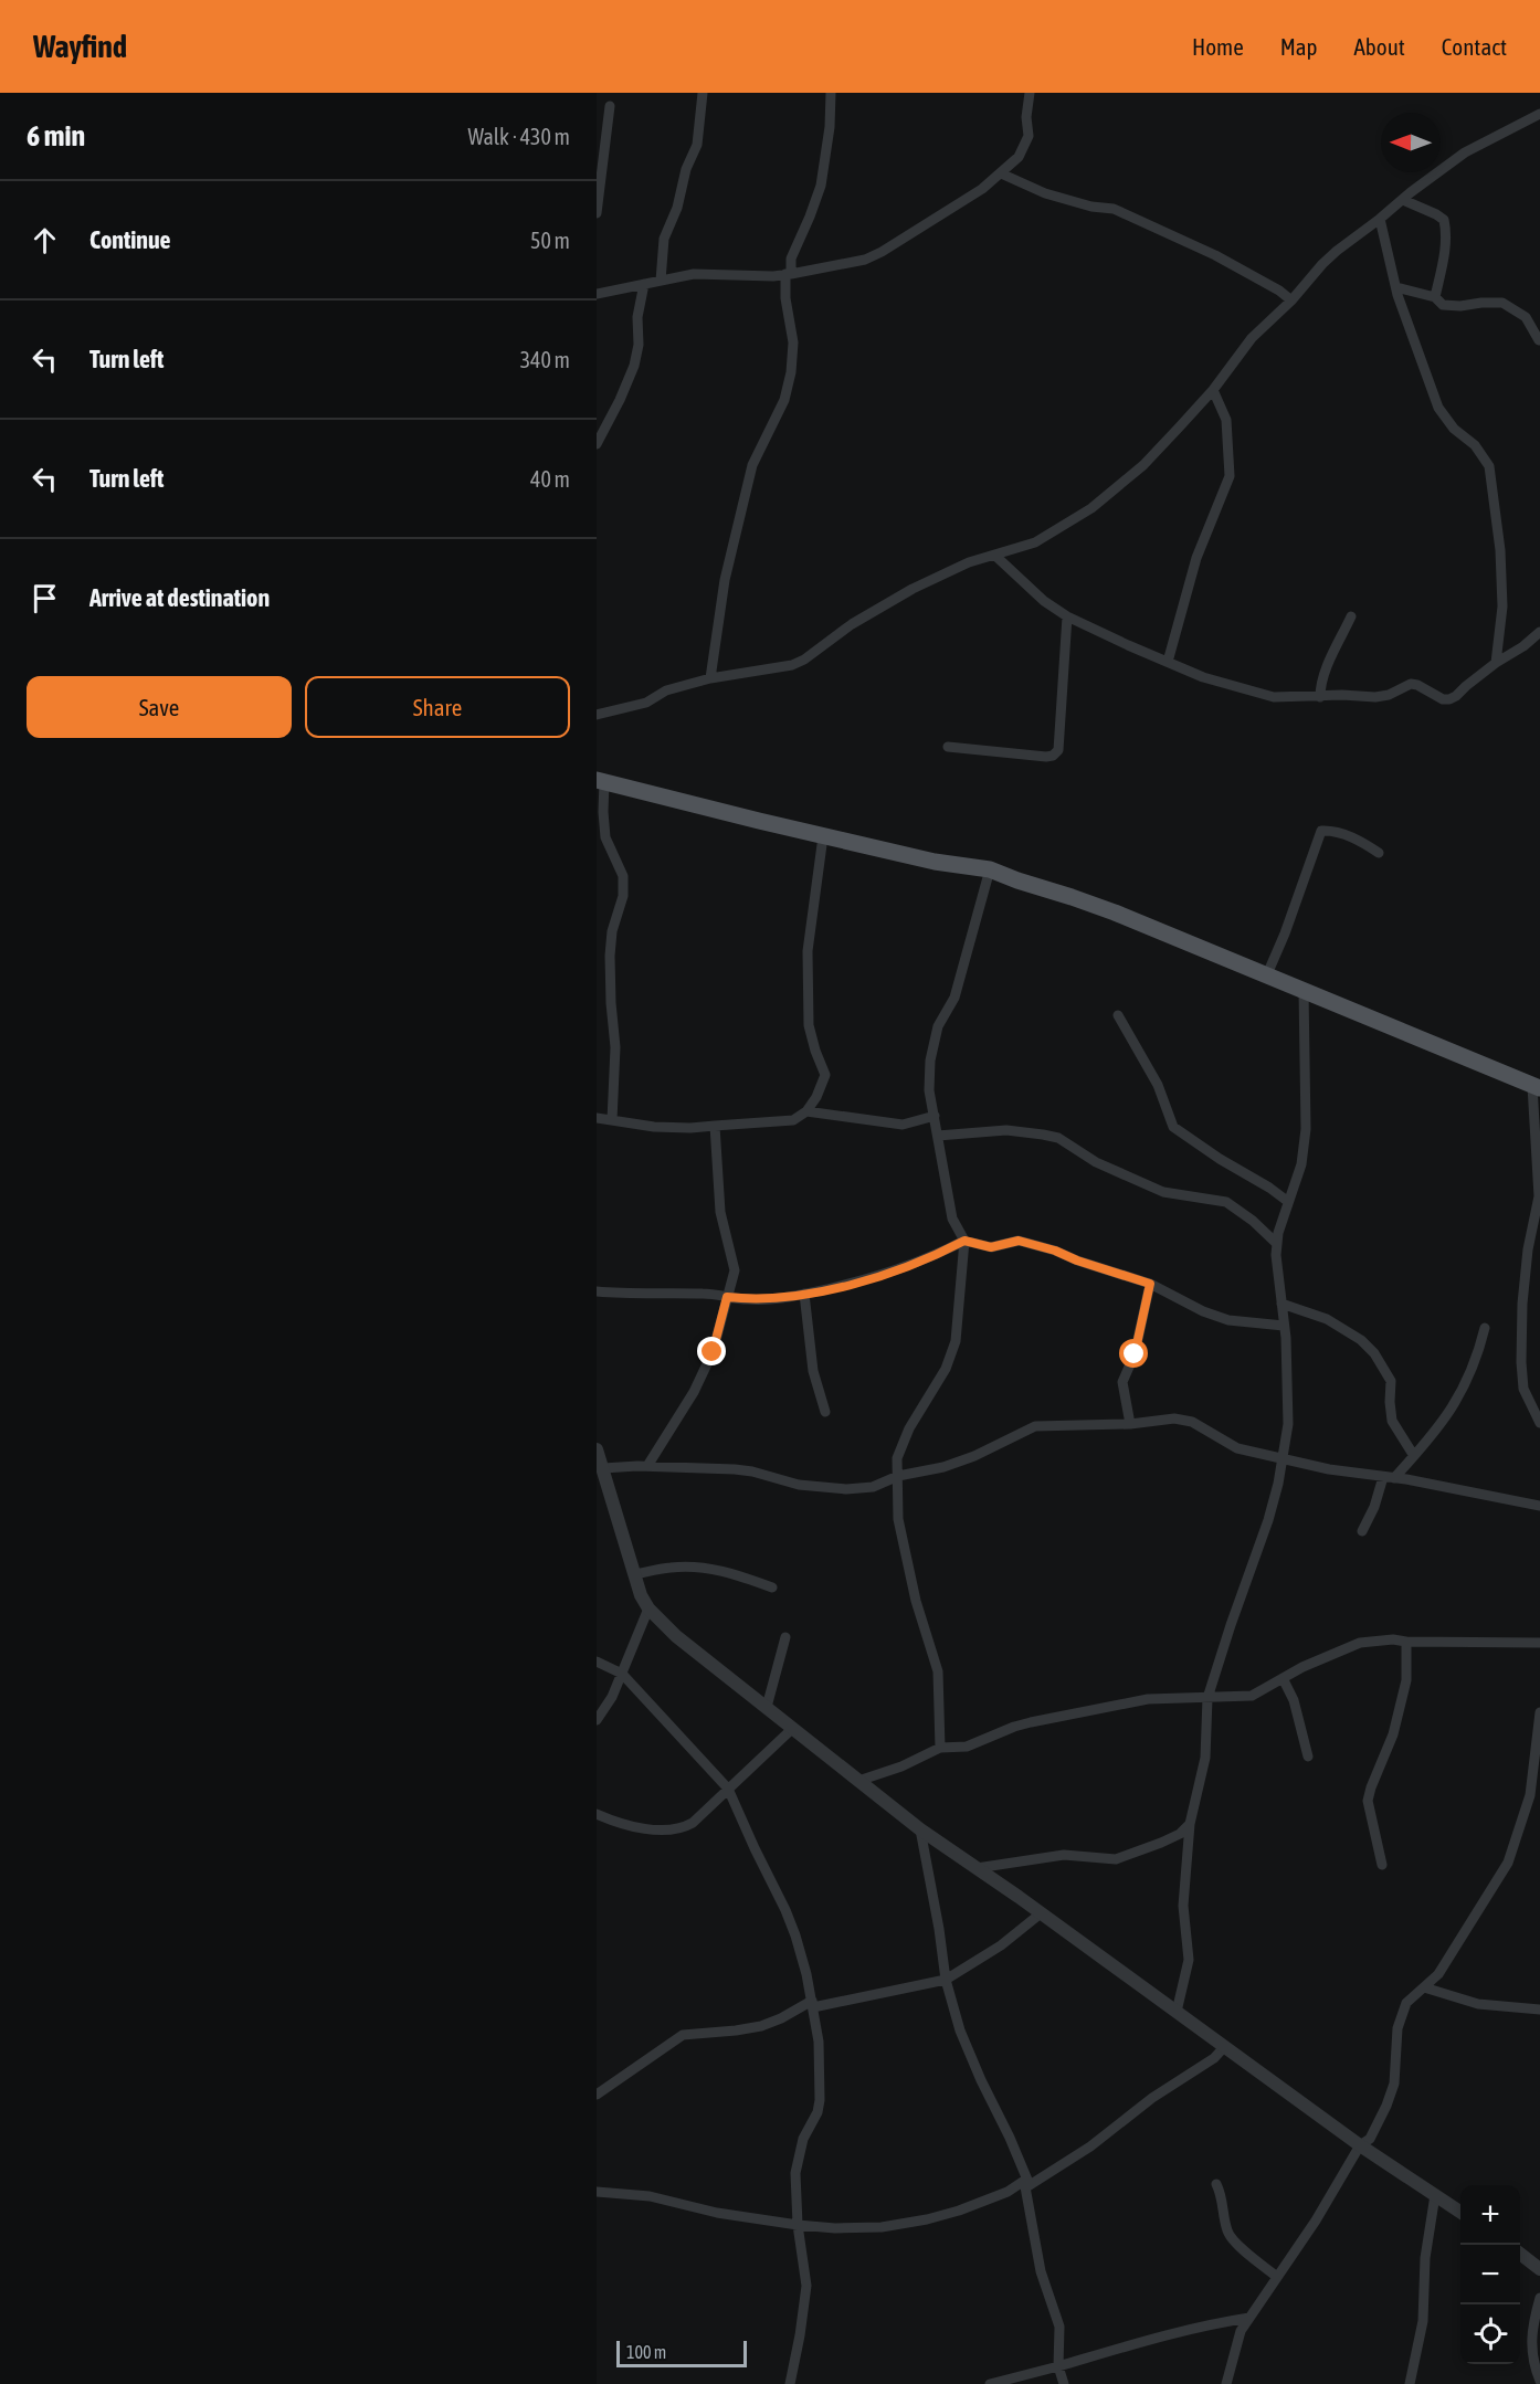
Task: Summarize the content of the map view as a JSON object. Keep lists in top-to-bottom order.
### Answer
{
  "scale_bar": "100 m",
  "north": "left",
  "page": {
    "header": "Wayfind",
    "nav": [
      "Home",
      "Map",
      "About",
      "Contact"
    ],
    "heading": ["6 min", "Walk · 430 m"],
    "list": [
      ["Continue", "50 m"],
      ["Turn left", "340 m"],
      ["Turn left", "40 m"],
      "Arrive at destination"
    ],
    "buttons": ["Save", "Share"],
    "map_buttons": ["+", "−"],
    "scale": "100 m"
  }
}
